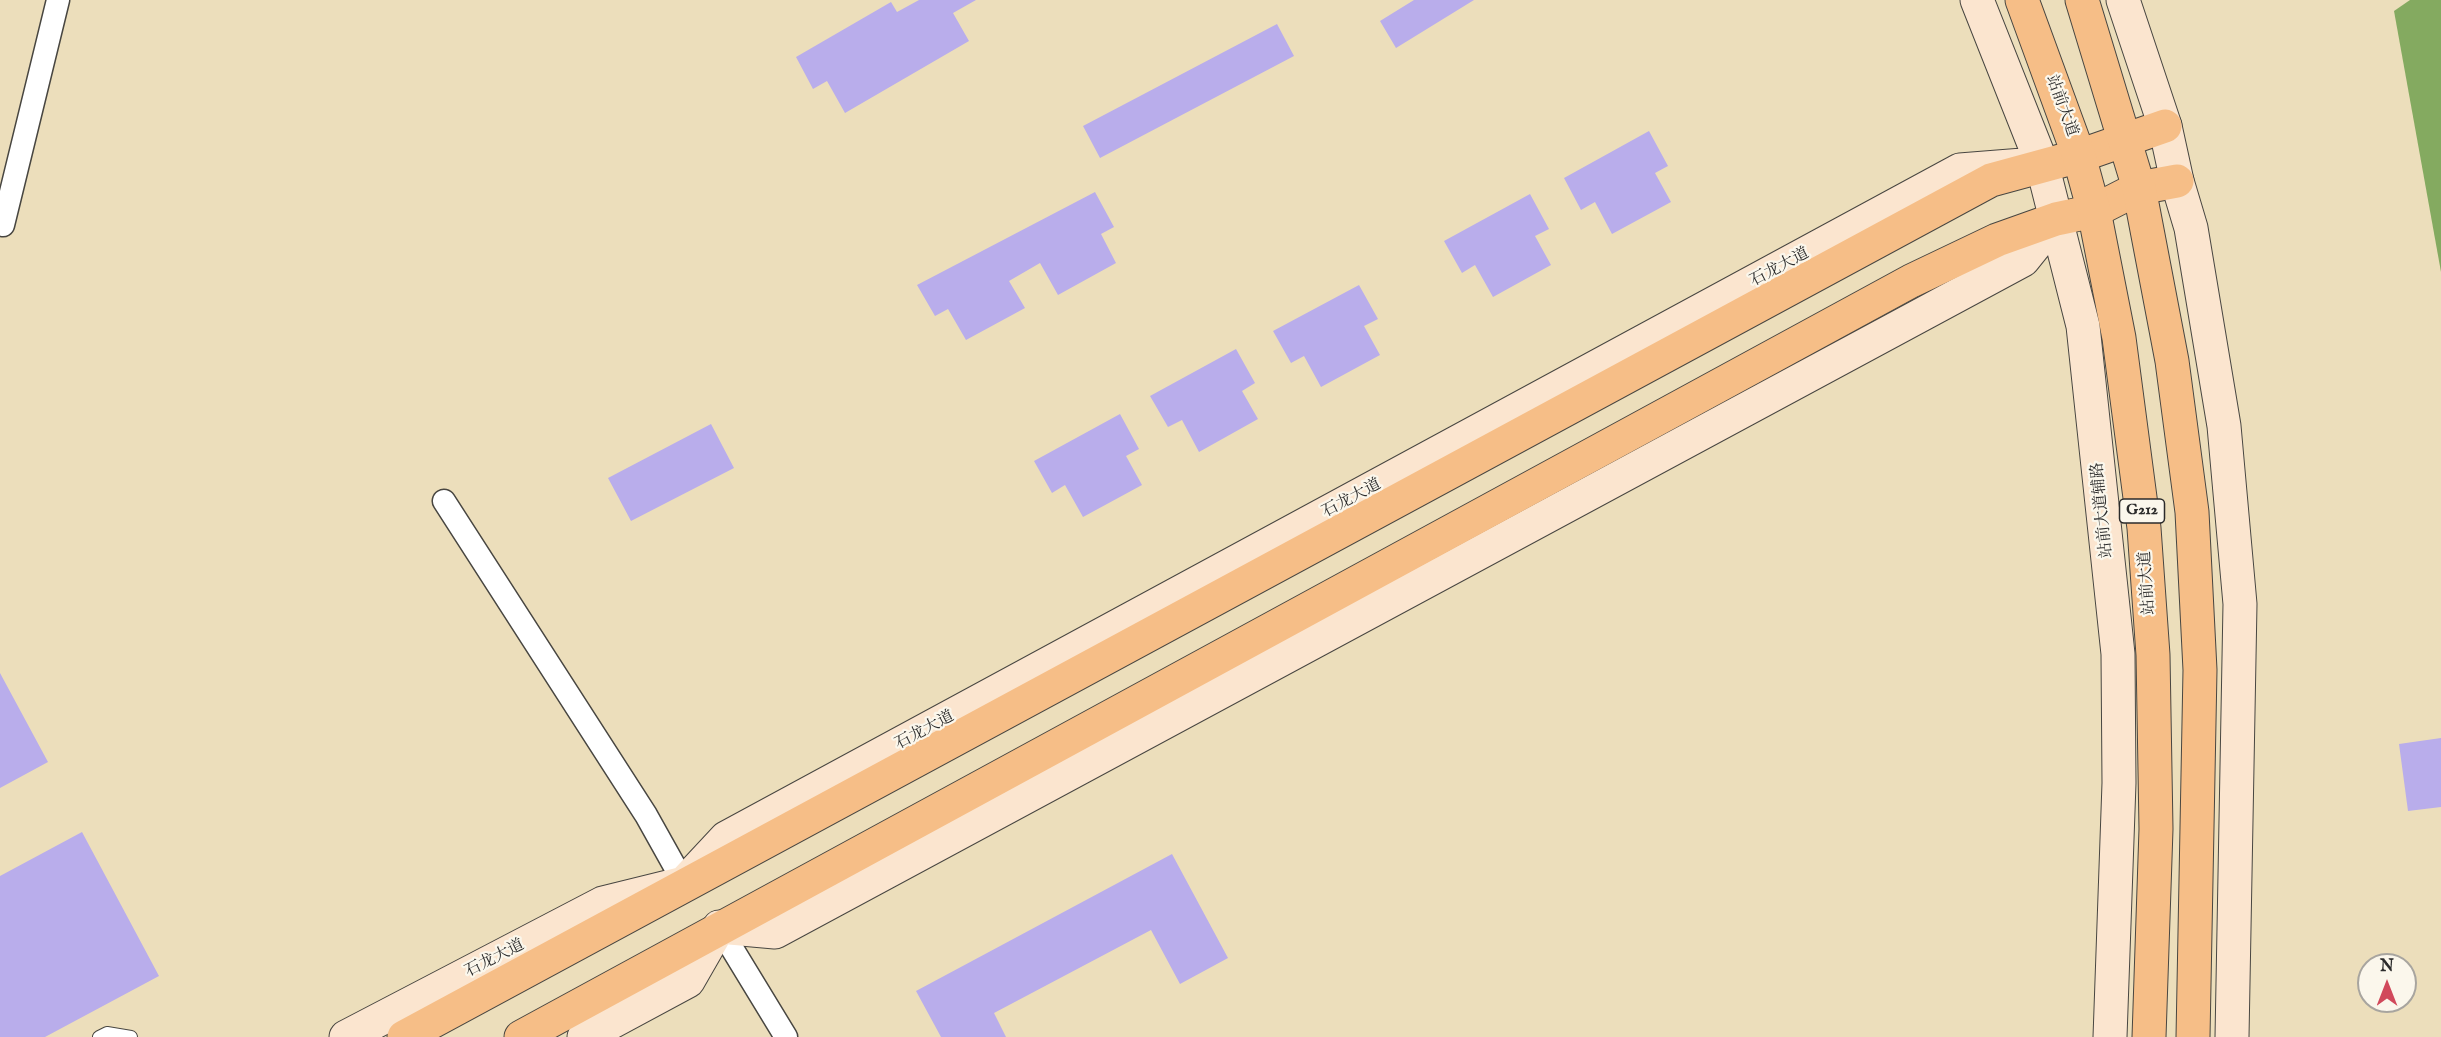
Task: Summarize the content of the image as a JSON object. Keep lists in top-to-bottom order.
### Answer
{
  "streets": {
    "main road": ["站前大道", "石龙大道", "G212"],
    "street": ["站前大道辅路"]
  },
  "crossings": [
    ["站前大道", "石龙大道"],
    ["石龙大道", "站前大道辅路"]
  ],
  "north": "top"
}
